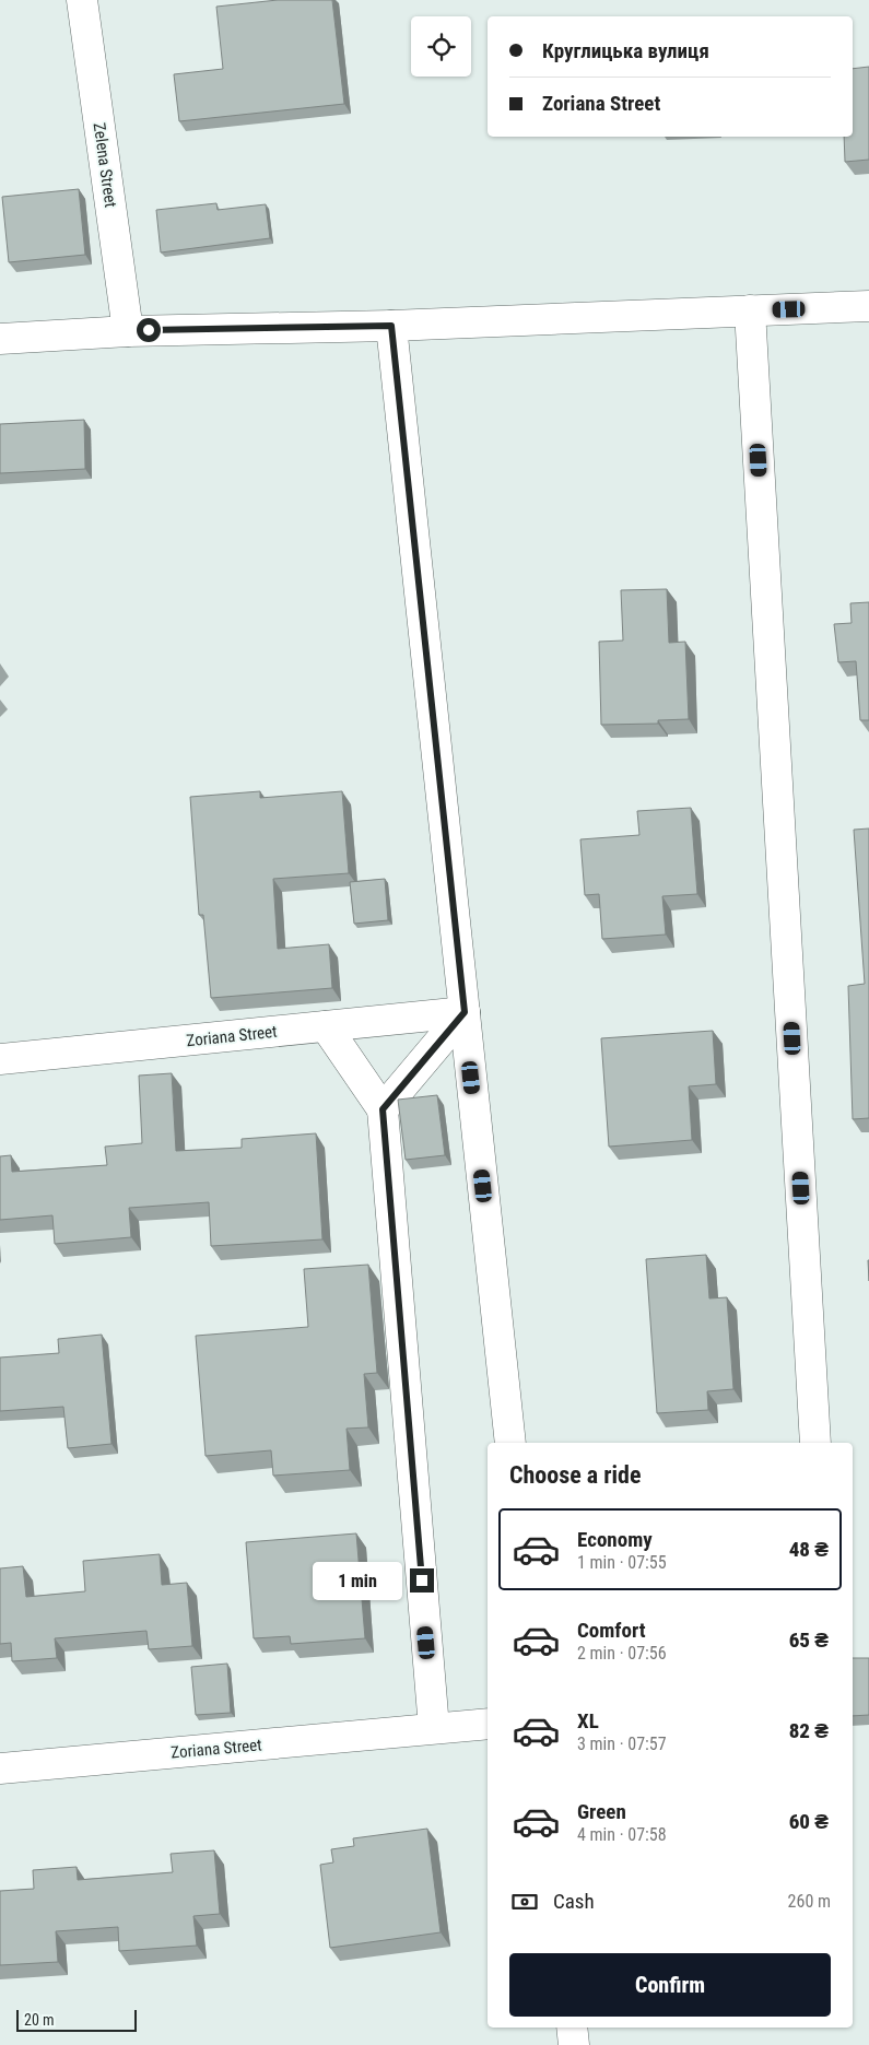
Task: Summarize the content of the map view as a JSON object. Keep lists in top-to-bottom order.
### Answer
{
  "streets": {
    "street": ["Zelena Street", "Zoriana Street"]
  },
  "scale_bar": "20 m",
  "page": {
    "banner": ["Круглицька вулиця", "Zoriana Street"],
    "heading": "Choose a ride",
    "list": [
      {
        "name": "Economy",
        "note": "1 min · 07:55",
        "value": "48 ₴"
      },
      {
        "name": "Comfort",
        "note": "2 min · 07:56",
        "value": "65 ₴"
      },
      {
        "name": "XL",
        "note": "3 min · 07:57",
        "value": "82 ₴"
      },
      {
        "name": "Green",
        "note": "4 min · 07:58",
        "value": "60 ₴"
      }
    ],
    "bubble": "1 min",
    "pay": ["Cash", "260 m"],
    "buttons": "Confirm",
    "scale": "20 m"
  }
}
